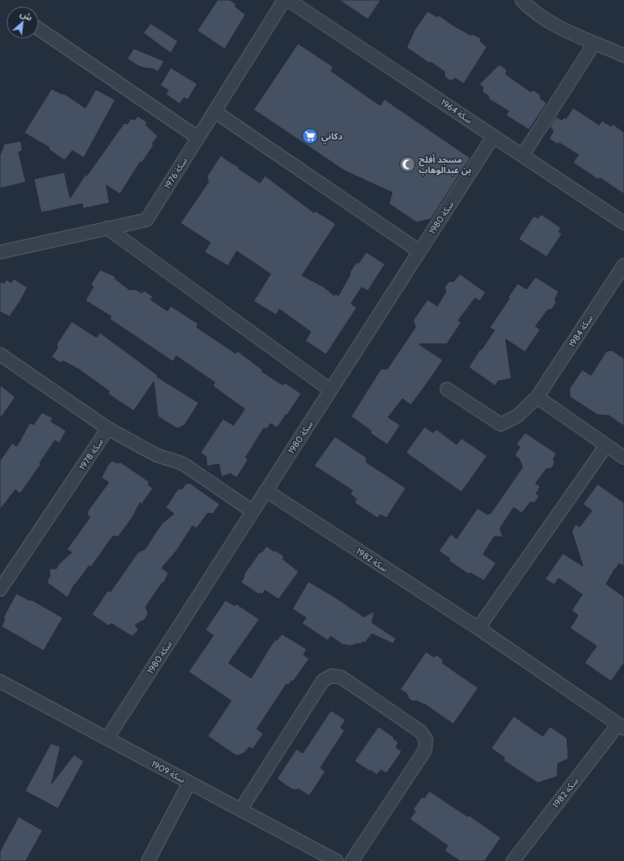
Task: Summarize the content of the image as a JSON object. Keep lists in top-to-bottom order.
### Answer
{
  "streets": {
    "street": [
      "سكة 1964",
      "سكة 1976",
      "سكة 1980",
      "سكة 1984",
      "سكة 1978",
      "سكة 1982",
      "سكة 1909"
    ]
  },
  "crossings": [
    ["سكة 1964", "سكة 1980"],
    ["سكة 1980", "سكة 1982"],
    ["سكة 1980", "سكة 1909"]
  ],
  "places": {
    "supermarket": ["دكاني"],
    "mosque": ["مسجد أفلح بن عبدالوهاب"]
  },
  "north": "top right"
}
